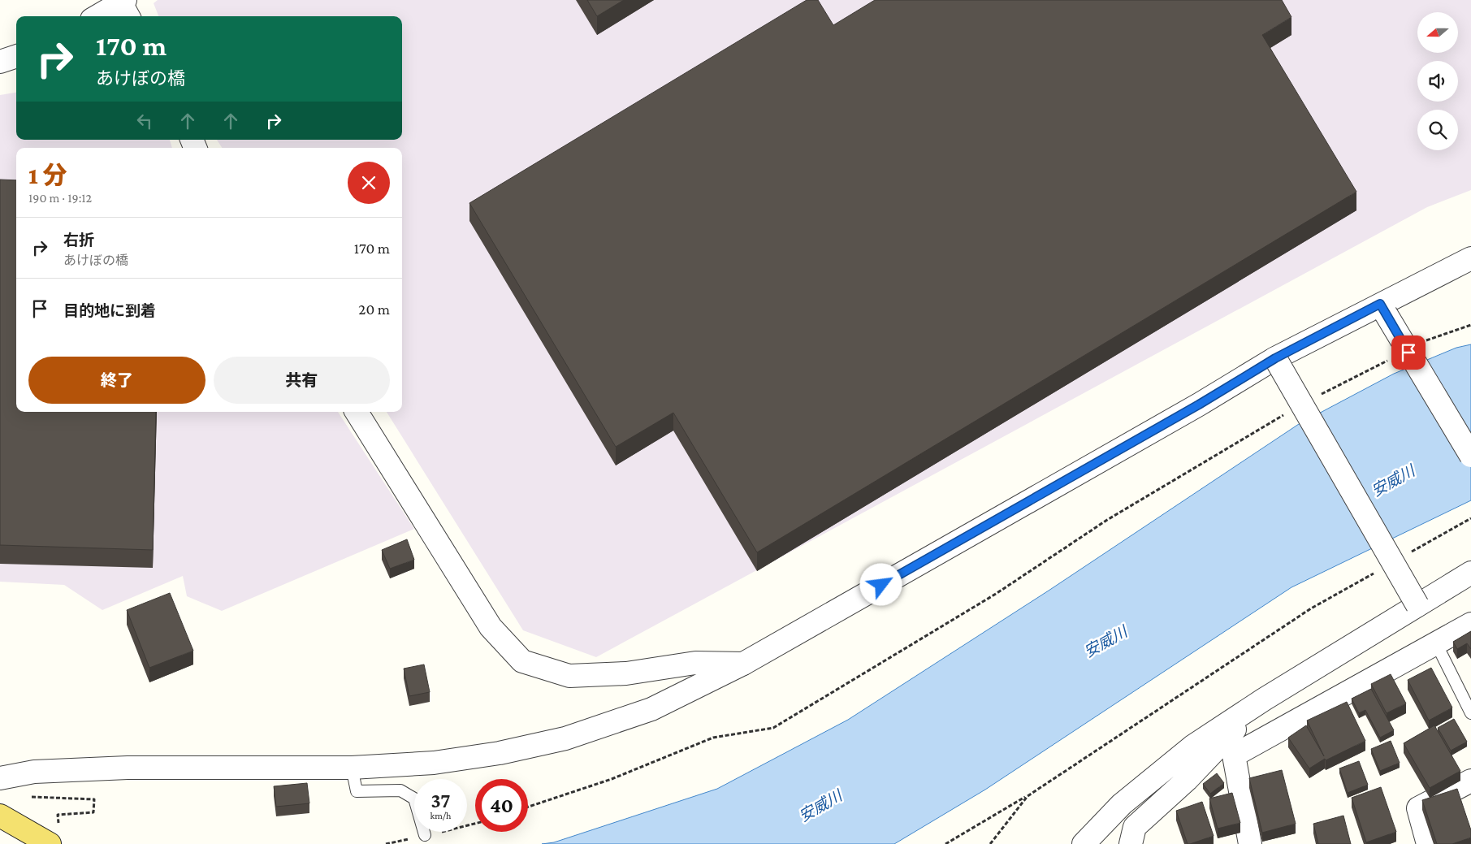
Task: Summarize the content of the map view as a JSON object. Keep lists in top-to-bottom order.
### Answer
{
  "water": ["安威川"],
  "north": "left",
  "page": {
    "turn": ["170 m", "あけぼの橋"],
    "heading": ["1 分", "190 m · 19:12"],
    "list": [
      {
        "name": "右折",
        "note": "あけぼの橋",
        "value": "170 m"
      },
      {
        "name": "目的地に到着",
        "value": "20 m"
      }
    ],
    "buttons": ["終了", "共有"],
    "speed": "37 km/h",
    "limit": "40"
  }
}
